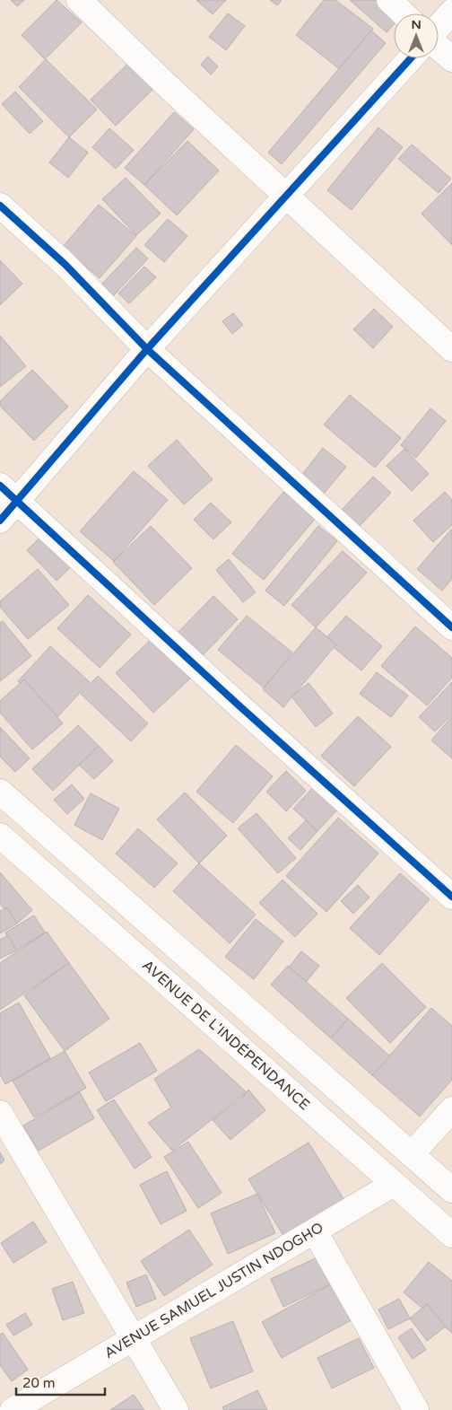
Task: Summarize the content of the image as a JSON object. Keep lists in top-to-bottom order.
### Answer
{
  "streets": {
    "street": ["AVENUE DE L'INDÉPENDANCE", "AVENUE SAMUEL JUSTIN NDOGHO"]
  },
  "crossings": [
    ["AVENUE DE L'INDÉPENDANCE", "AVENUE SAMUEL JUSTIN NDOGHO"]
  ],
  "scale_bar": "20 m",
  "north": "top"
}
